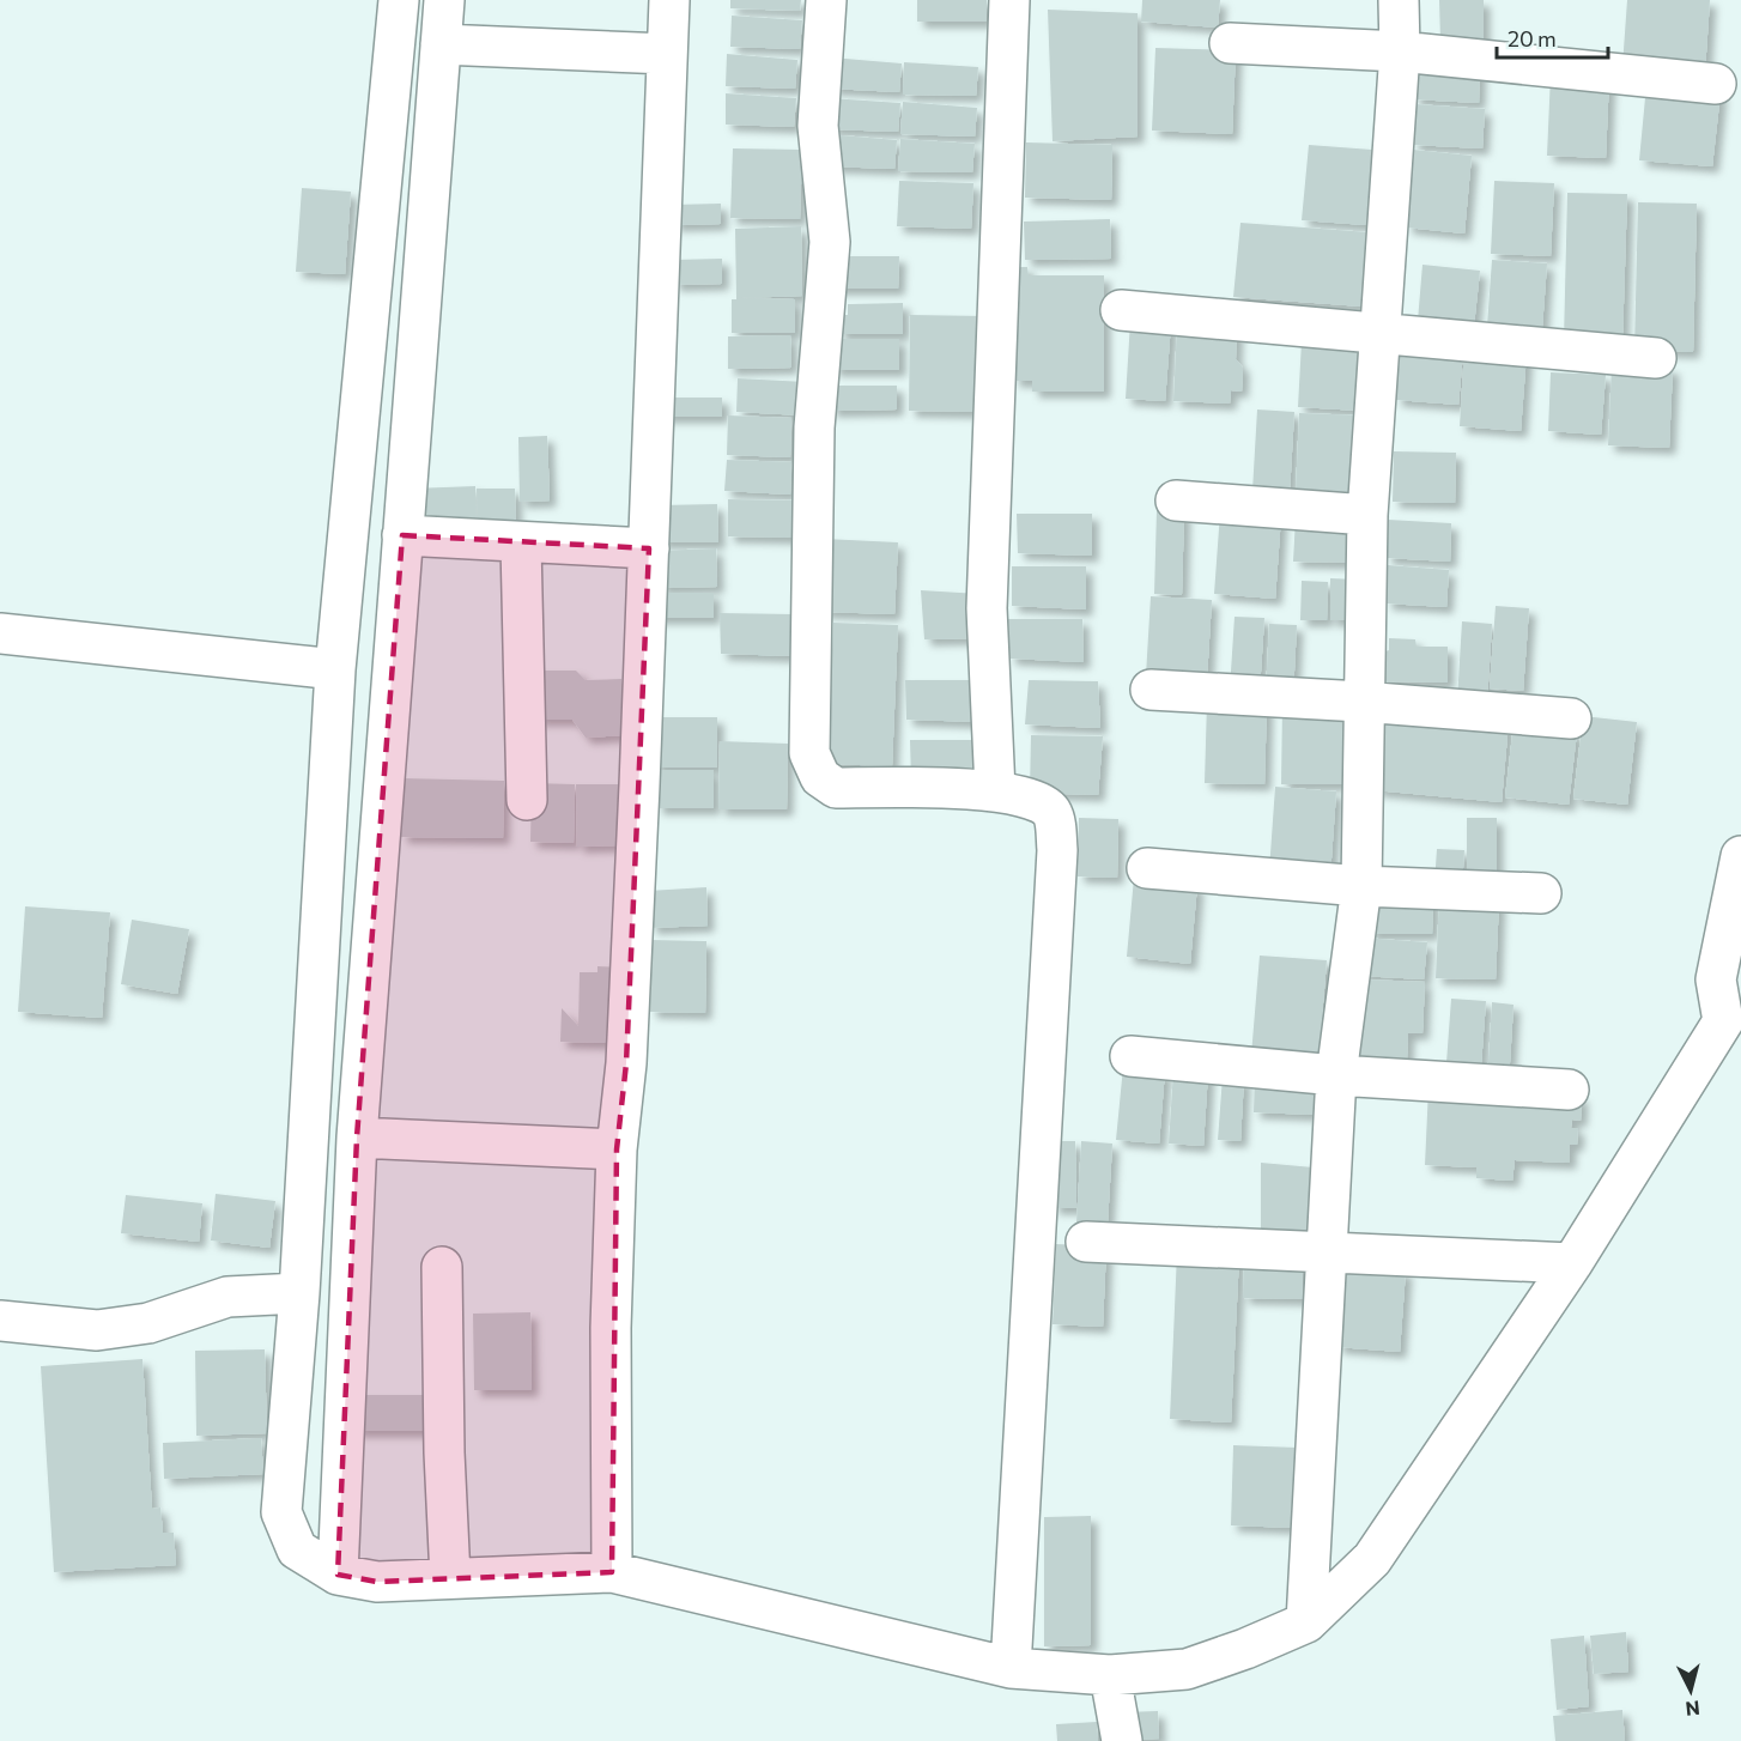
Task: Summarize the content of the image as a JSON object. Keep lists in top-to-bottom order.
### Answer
{
  "scale_bar": "20 m",
  "north": "bottom"
}
